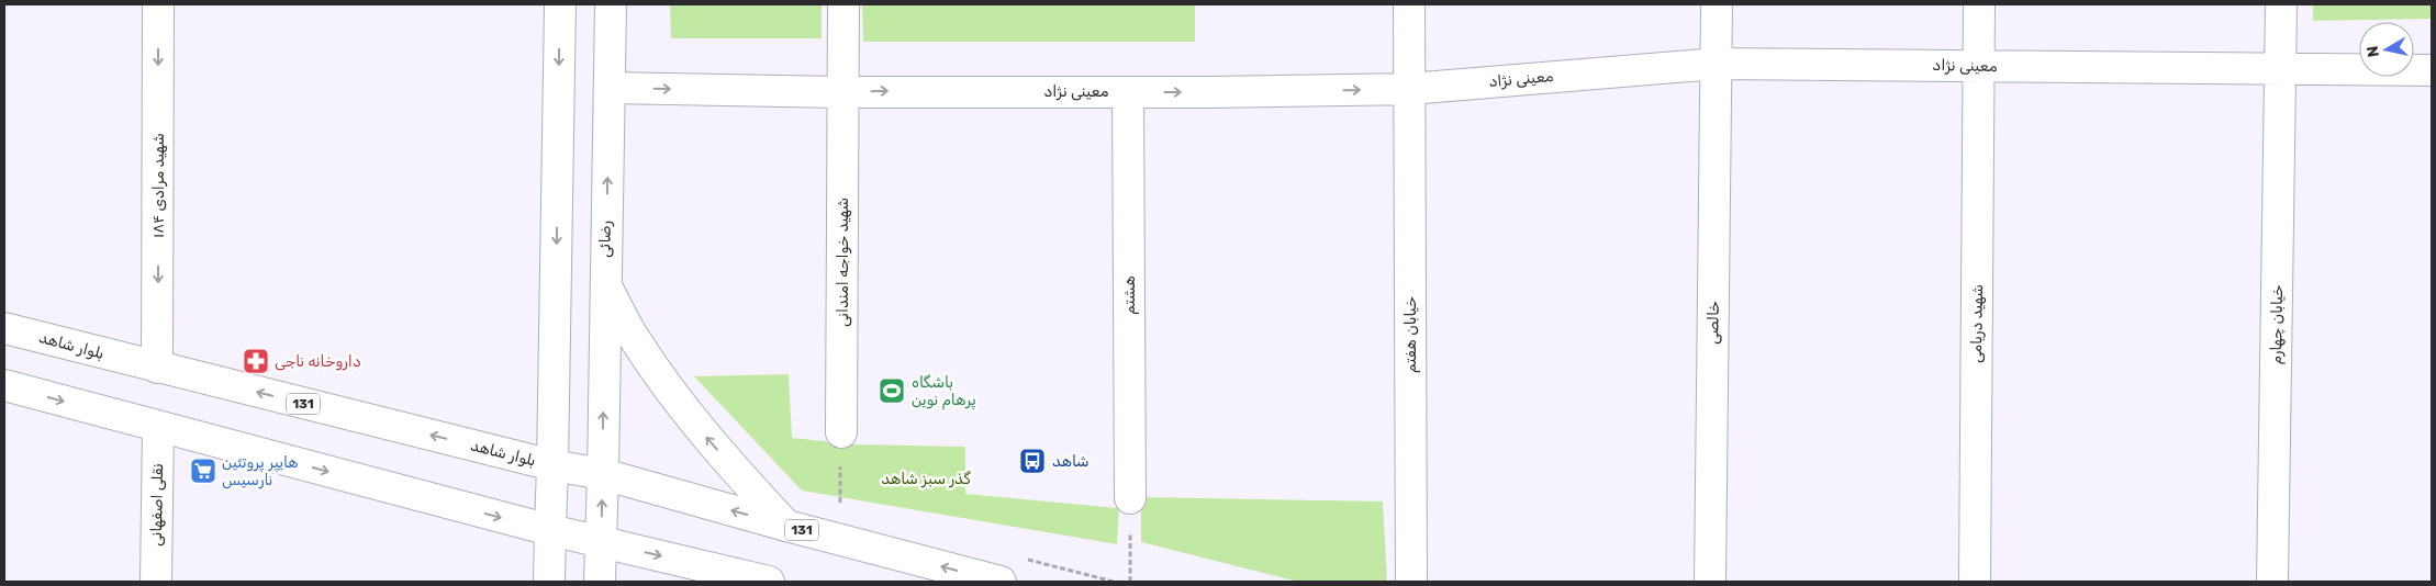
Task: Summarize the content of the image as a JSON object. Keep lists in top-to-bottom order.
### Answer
{
  "streets": {
    "street": [
      "معینی نژاد",
      "شهید مرادی ۱۸۴",
      "رضائی",
      "شهید خواجه امندانی",
      "هشتم",
      "خالصی",
      "شهید دریامی",
      "خیابان چهارم",
      "خیابان هفتم",
      "بلوار شاهد",
      "131",
      "نقلی اصفهانی"
    ]
  },
  "crossings": [
    ["معینی نژاد", "رضائی"],
    ["معینی نژاد", "شهید خواجه امندانی"],
    ["معینی نژاد", "هشتم"],
    ["معینی نژاد", "خالصی"],
    ["معینی نژاد", "شهید دریامی"],
    ["معینی نژاد", "خیابان چهارم"],
    ["معینی نژاد", "خیابان هفتم"],
    ["شهید مرادی ۱۸۴", "بلوار شاهد"],
    ["رضائی", "بلوار شاهد"]
  ],
  "one_way": ["معینی نژاد", "شهید مرادی ۱۸۴"],
  "parks": ["گذر سبز شاهد"],
  "places": {
    "pharmacy": ["داروخانه ناجی"],
    "sports": ["باشگاه پرهام نوین"],
    "bus stop": ["شاهد"],
    "supermarket": ["هایپر پروتئین نارسیس"]
  },
  "north": "left"
}
